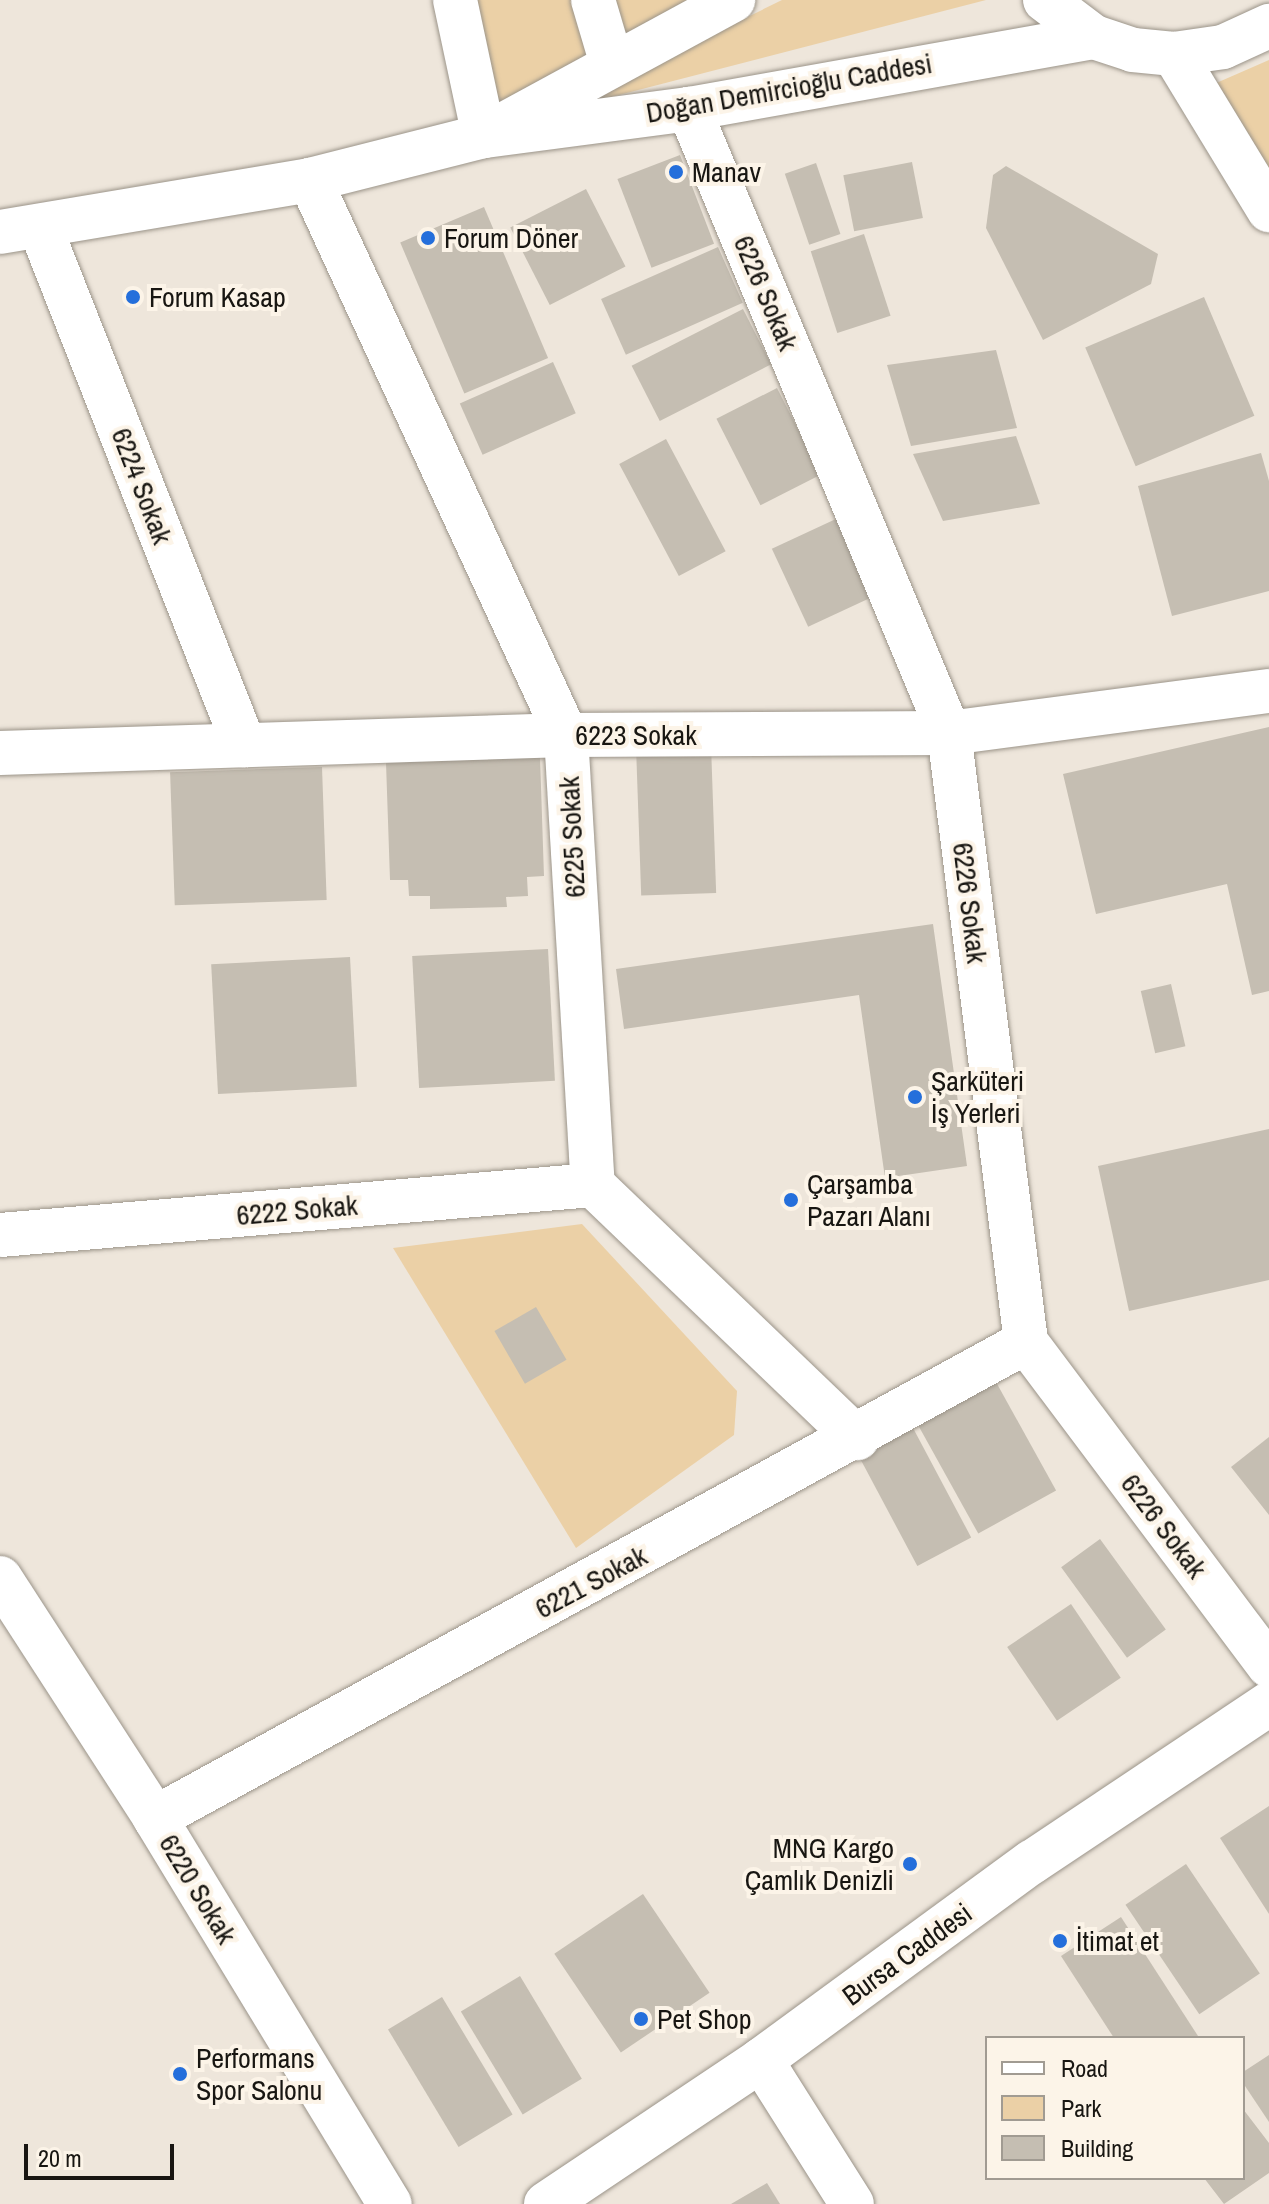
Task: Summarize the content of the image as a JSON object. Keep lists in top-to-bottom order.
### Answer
{
  "streets": {
    "street": [
      "Doğan Demircioğlu Caddesi",
      "6226 Sokak",
      "6224 Sokak",
      "6223 Sokak",
      "6225 Sokak",
      "6222 Sokak",
      "6221 Sokak",
      "6220 Sokak",
      "Bursa Caddesi"
    ]
  },
  "crossings": [
    ["Doğan Demircioğlu Caddesi", "6226 Sokak"],
    ["Doğan Demircioğlu Caddesi", "6224 Sokak"],
    ["Doğan Demircioğlu Caddesi", "6225 Sokak"],
    ["6226 Sokak", "6223 Sokak"],
    ["6226 Sokak", "6221 Sokak"],
    ["6224 Sokak", "6223 Sokak"],
    ["6223 Sokak", "6225 Sokak"],
    ["6225 Sokak", "6222 Sokak"],
    ["6221 Sokak", "6220 Sokak"]
  ],
  "places": [
    "Manav",
    "Forum Döner",
    "Forum Kasap",
    "Şarküteri İş Yerleri",
    "Çarşamba Pazarı Alanı",
    "MNG Kargo Çamlık Denizli",
    "İtimat et",
    "Pet Shop",
    "Performans Spor Salonu"
  ],
  "legend": ["Road", "Park", "Building"],
  "scale_bar": "20 m"
}
